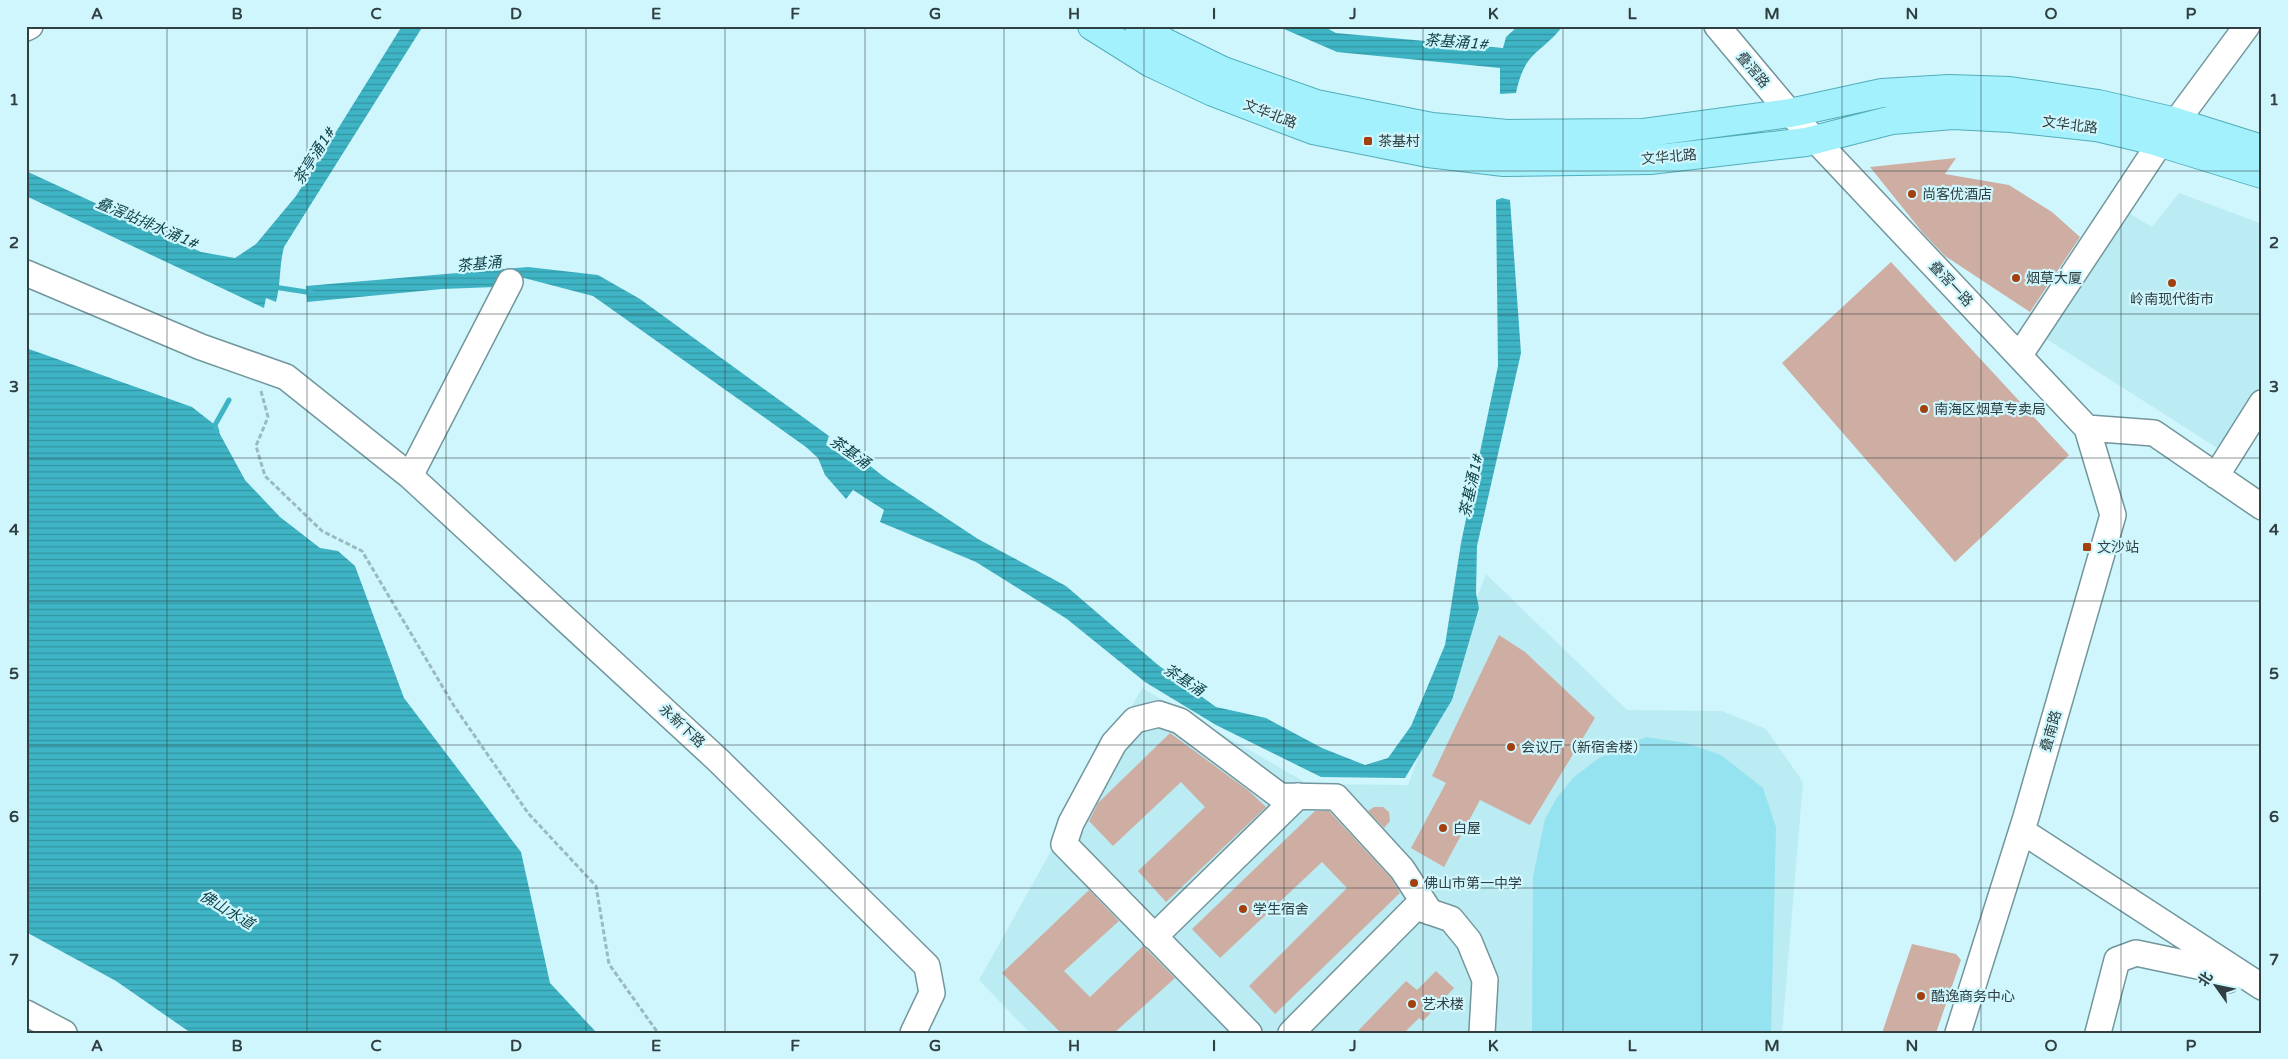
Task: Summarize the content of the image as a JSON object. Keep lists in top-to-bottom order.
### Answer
{
  "streets": {
    "main road": ["文华北路"],
    "street": [
      "叠滘路",
      "叠滘一路",
      "永新下路",
      "叠南路"
    ]
  },
  "crossings": [
    ["叠滘路", "文华北路"],
    ["叠滘路", "叠滘一路"],
    ["文华北路", "叠滘一路"],
    ["叠滘一路", "叠南路"]
  ],
  "water": [
    "茶基涌1#",
    "茶亭涌1#",
    "叠滘站排水涌1#",
    "茶基涌",
    "佛山水道"
  ],
  "places": {
    "transit": ["茶基村", "文沙站"],
    "other": [
      "尚客优酒店",
      "烟草大厦",
      "岭南现代街市",
      "南海区烟草专卖局",
      "会议厅（新宿舍楼）",
      "白屋",
      "佛山市第一中学",
      "学生宿舍",
      "酷逸商务中心",
      "艺术楼"
    ]
  },
  "north": "top left",
  "grid": {
    "columns": [
      "A",
      "B",
      "C",
      "D",
      "E",
      "F",
      "G",
      "H",
      "I",
      "J",
      "K",
      "L",
      "M",
      "N",
      "O",
      "P"
    ],
    "rows": [
      "1",
      "2",
      "3",
      "4",
      "5",
      "6",
      "7"
    ]
  }
}
